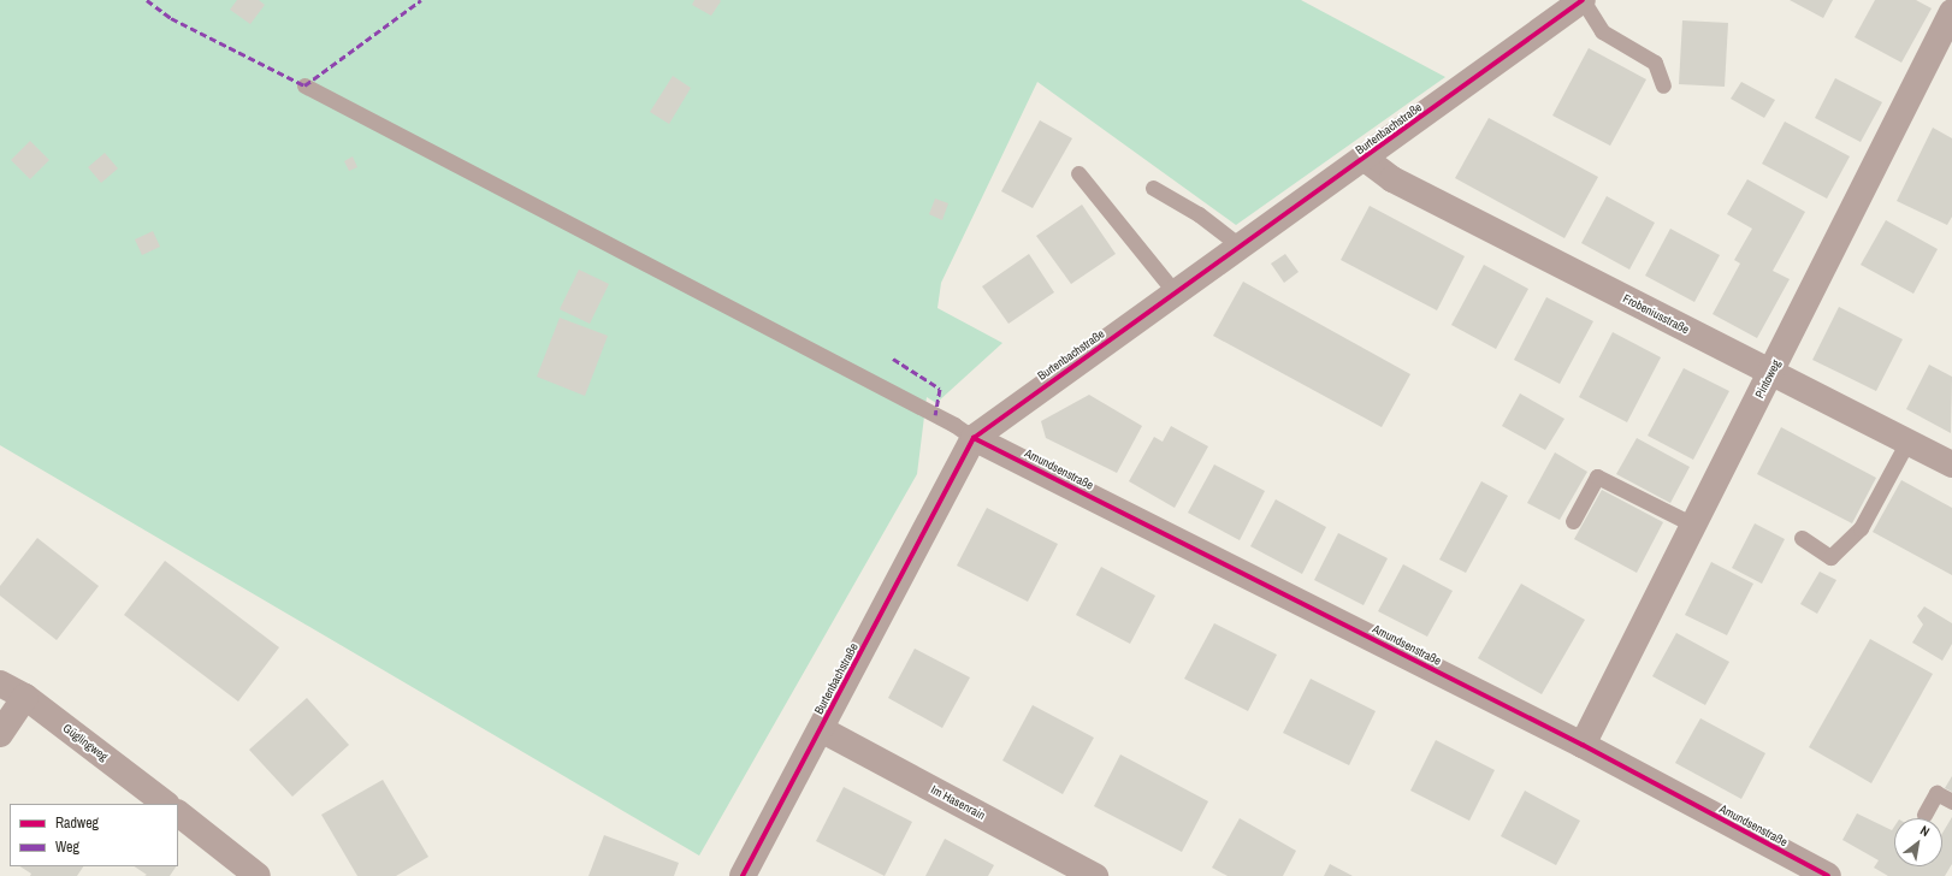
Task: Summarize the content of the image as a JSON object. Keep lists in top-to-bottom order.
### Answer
{
  "streets": {
    "street": [
      "Burtenbachstraße",
      "Frobeniusstraße",
      "Pintoweg",
      "Amundsenstraße",
      "Güglingweg",
      "Im Hasenrain"
    ]
  },
  "crossings": [
    ["Burtenbachstraße", "Frobeniusstraße"],
    ["Burtenbachstraße", "Amundsenstraße"],
    ["Burtenbachstraße", "Im Hasenrain"],
    ["Frobeniusstraße", "Pintoweg"],
    ["Pintoweg", "Amundsenstraße"]
  ],
  "legend": ["Radweg", "Weg"],
  "north": "top right"
}
